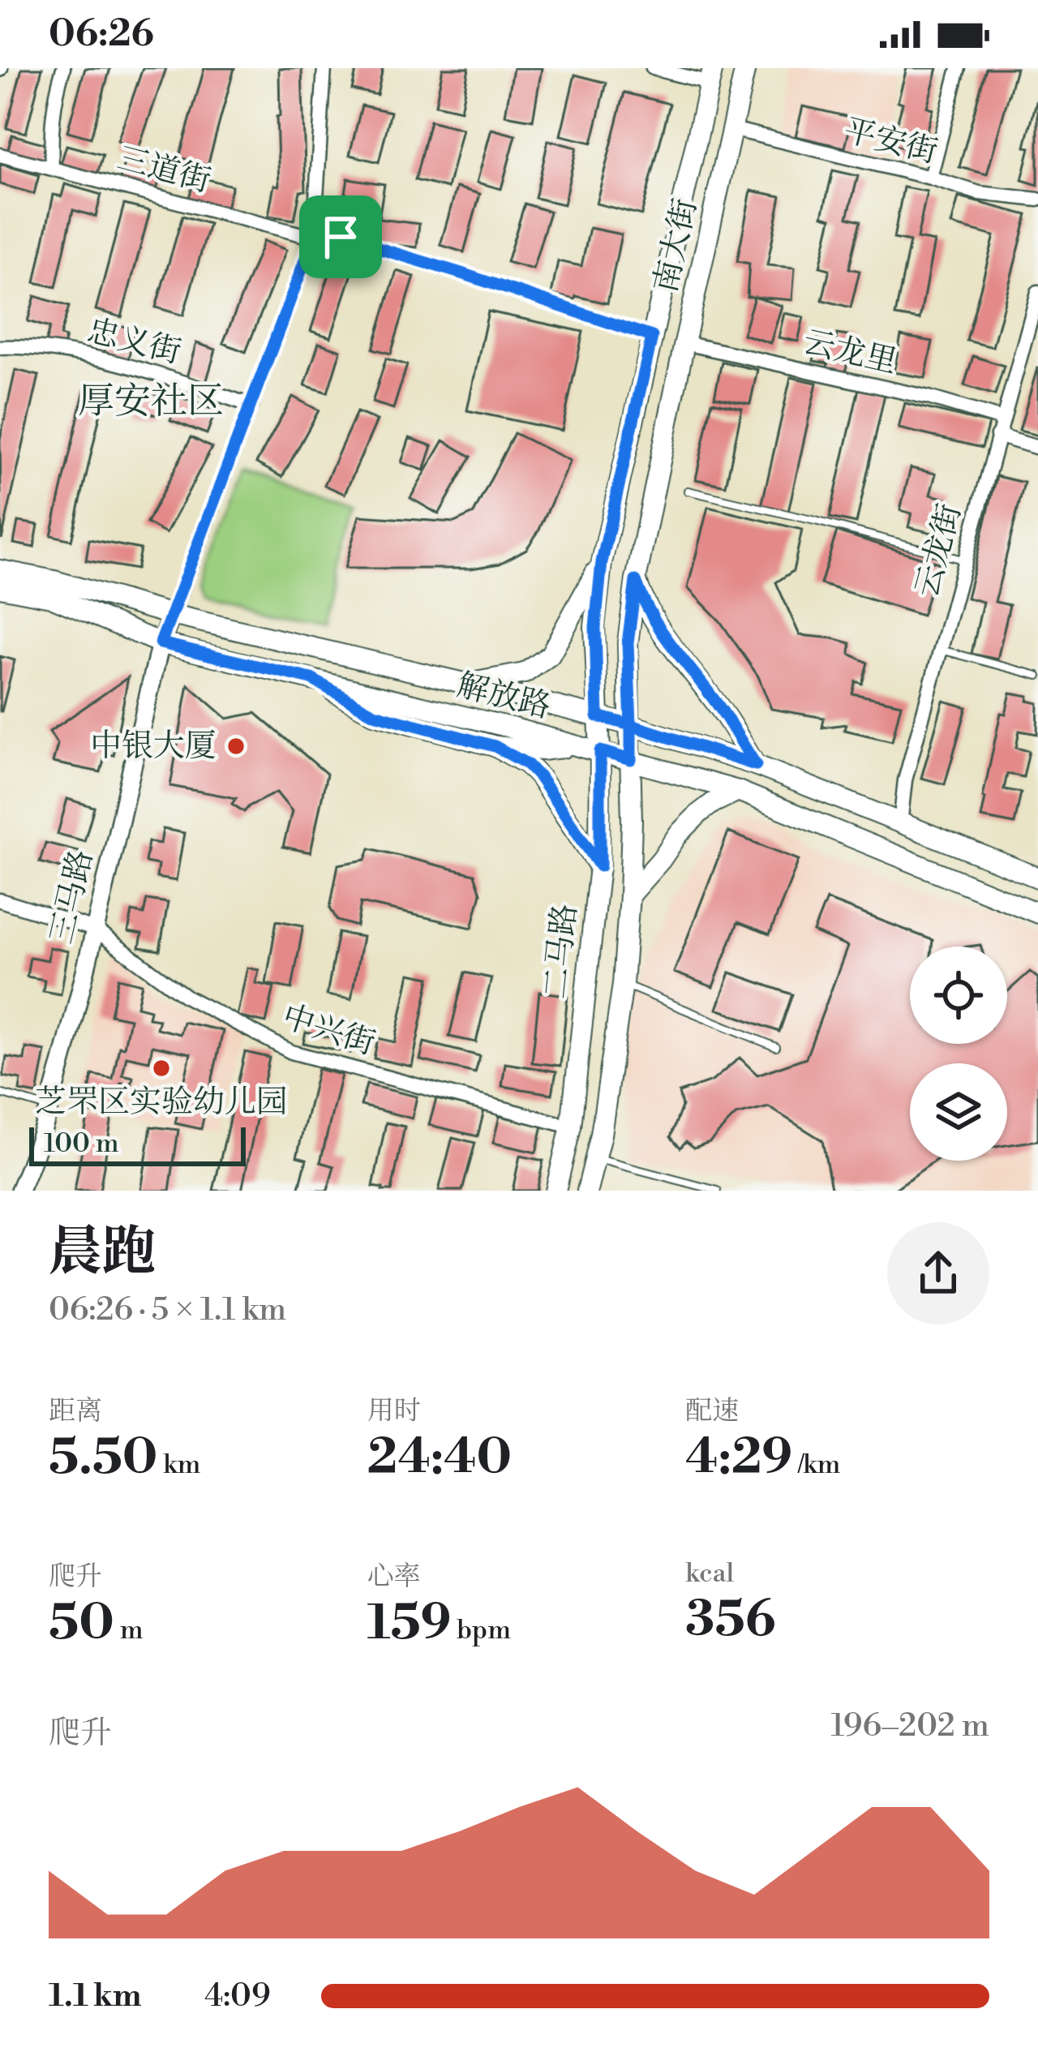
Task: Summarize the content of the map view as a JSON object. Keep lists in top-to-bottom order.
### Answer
{
  "streets": {
    "main road": ["南大街", "解放路", "二马路"],
    "street": [
      "平安街",
      "三道街",
      "忠义街",
      "云龙里",
      "云龙街",
      "三马路",
      "中兴街"
    ]
  },
  "crossings": [
    ["平安街", "南大街"],
    ["三道街", "南大街"],
    ["南大街", "云龙里"],
    ["南大街", "解放路"],
    ["南大街", "二马路"],
    ["云龙里", "云龙街"],
    ["云龙街", "解放路"],
    ["解放路", "三马路"],
    ["解放路", "二马路"],
    ["三马路", "中兴街"],
    ["二马路", "中兴街"]
  ],
  "districts": ["厚安社区"],
  "places": ["中银大厦", "芝罘区实验幼儿园"],
  "scale_bar": "100 m",
  "page": {
    "status": "06:26",
    "scale": "100 m",
    "heading": ["晨跑", "06:26 · 5 × 1.1 km"],
    "stats": [
      ["距离", "5.50 km"],
      ["用时", "24:40"],
      ["配速", "4:29 /km"],
      ["爬升", "50 m"],
      ["心率", "159 bpm"],
      ["kcal", "356"]
    ],
    "chart": ["爬升", "196–202 m"],
    "list": [
      {
        "name": "1.1 km",
        "note": "4:09"
      }
    ]
  }
}
